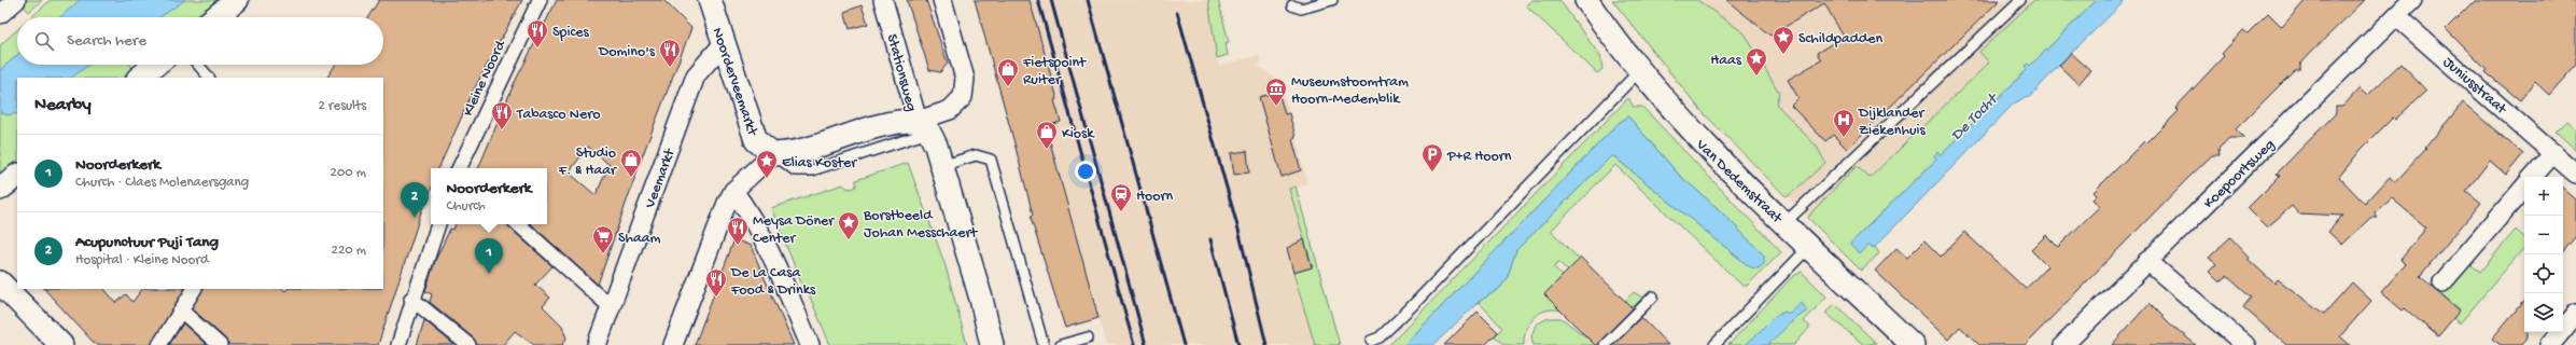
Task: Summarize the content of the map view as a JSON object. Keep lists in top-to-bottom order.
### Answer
{
  "streets": {
    "street": [
      "Stationsweg",
      "Kleine Noord",
      "Noorderveemarkt",
      "Juniusstraat",
      "Koepoortsweg",
      "Veemarkt",
      "Van Dedemstraat"
    ]
  },
  "crossings": [
    ["Noorderveemarkt", "Veemarkt"],
    ["Juniusstraat", "Koepoortsweg"]
  ],
  "water": ["De Tocht"],
  "places": {
    "restaurant": [
      "Spices",
      "Domino's",
      "Tabasco Nero",
      "Meysa Döner Center",
      "De La Casa Food & Drinks"
    ],
    "place": [
      "Schildpadden",
      "Haas",
      "Elias Koster",
      "Borstbeeld Johan Messchaert"
    ],
    "shop": ["Fietspoint Ruiter", "Kiosk", "Studio F. & Haar"],
    "museum": ["Museumstoomtram Hoorn-Medemblik"],
    "hospital": ["Dijklander Ziekenhuis"],
    "parking": ["P+R Hoorn"],
    "station": ["Hoorn"],
    "supermarket": ["Shaam"]
  },
  "page": {
    "search": "Search here",
    "heading": ["Nearby", "2 results"],
    "list": [
      {
        "mark": "1",
        "name": "Noorderkerk",
        "note": "Church · Claes Molenaersgang",
        "value": "200 m"
      },
      {
        "mark": "2",
        "name": "Acupunctuur Puji Tang",
        "note": "Hospital · Kleine Noord",
        "value": "220 m"
      }
    ],
    "popup": ["Noorderkerk", "Church"],
    "map_buttons": ["+", "−"],
    "pins": ["2", "1"]
  }
}
